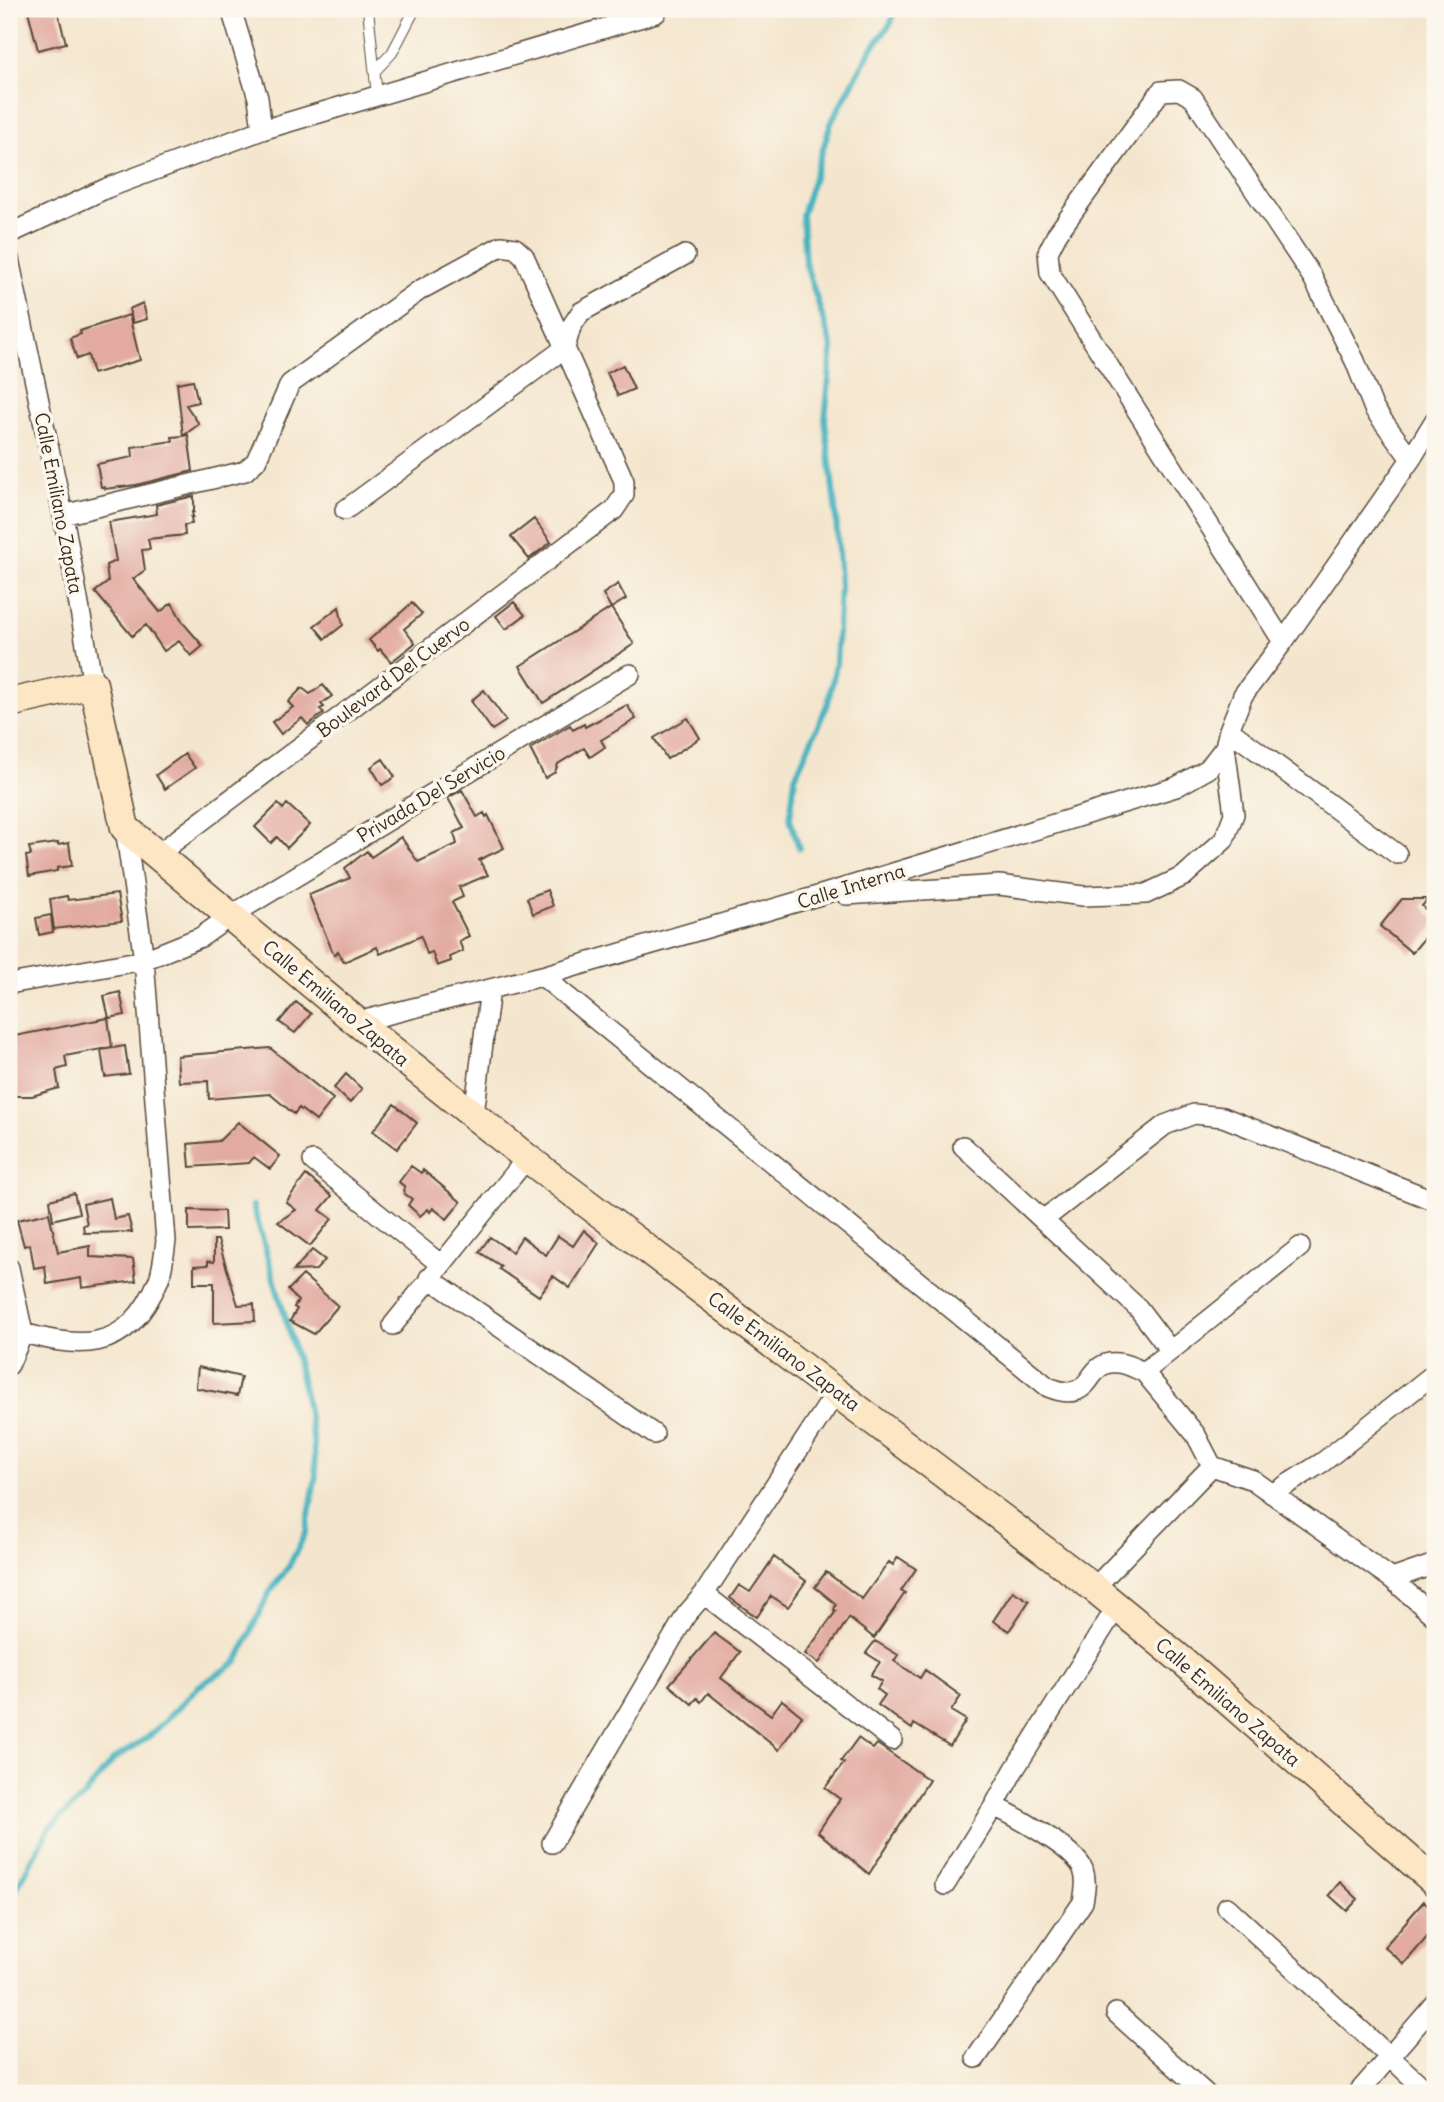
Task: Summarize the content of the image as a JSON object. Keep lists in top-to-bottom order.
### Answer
{
  "streets": {
    "main road": ["Calle Emiliano Zapata"],
    "street": ["Boulevard Del Cuervo", "Privada Del Servicio", "Calle Interna"]
  },
  "crossings": [
    ["Calle Emiliano Zapata", "Boulevard Del Cuervo"],
    ["Calle Emiliano Zapata", "Privada Del Servicio"],
    ["Calle Emiliano Zapata", "Calle Interna"]
  ]
}
